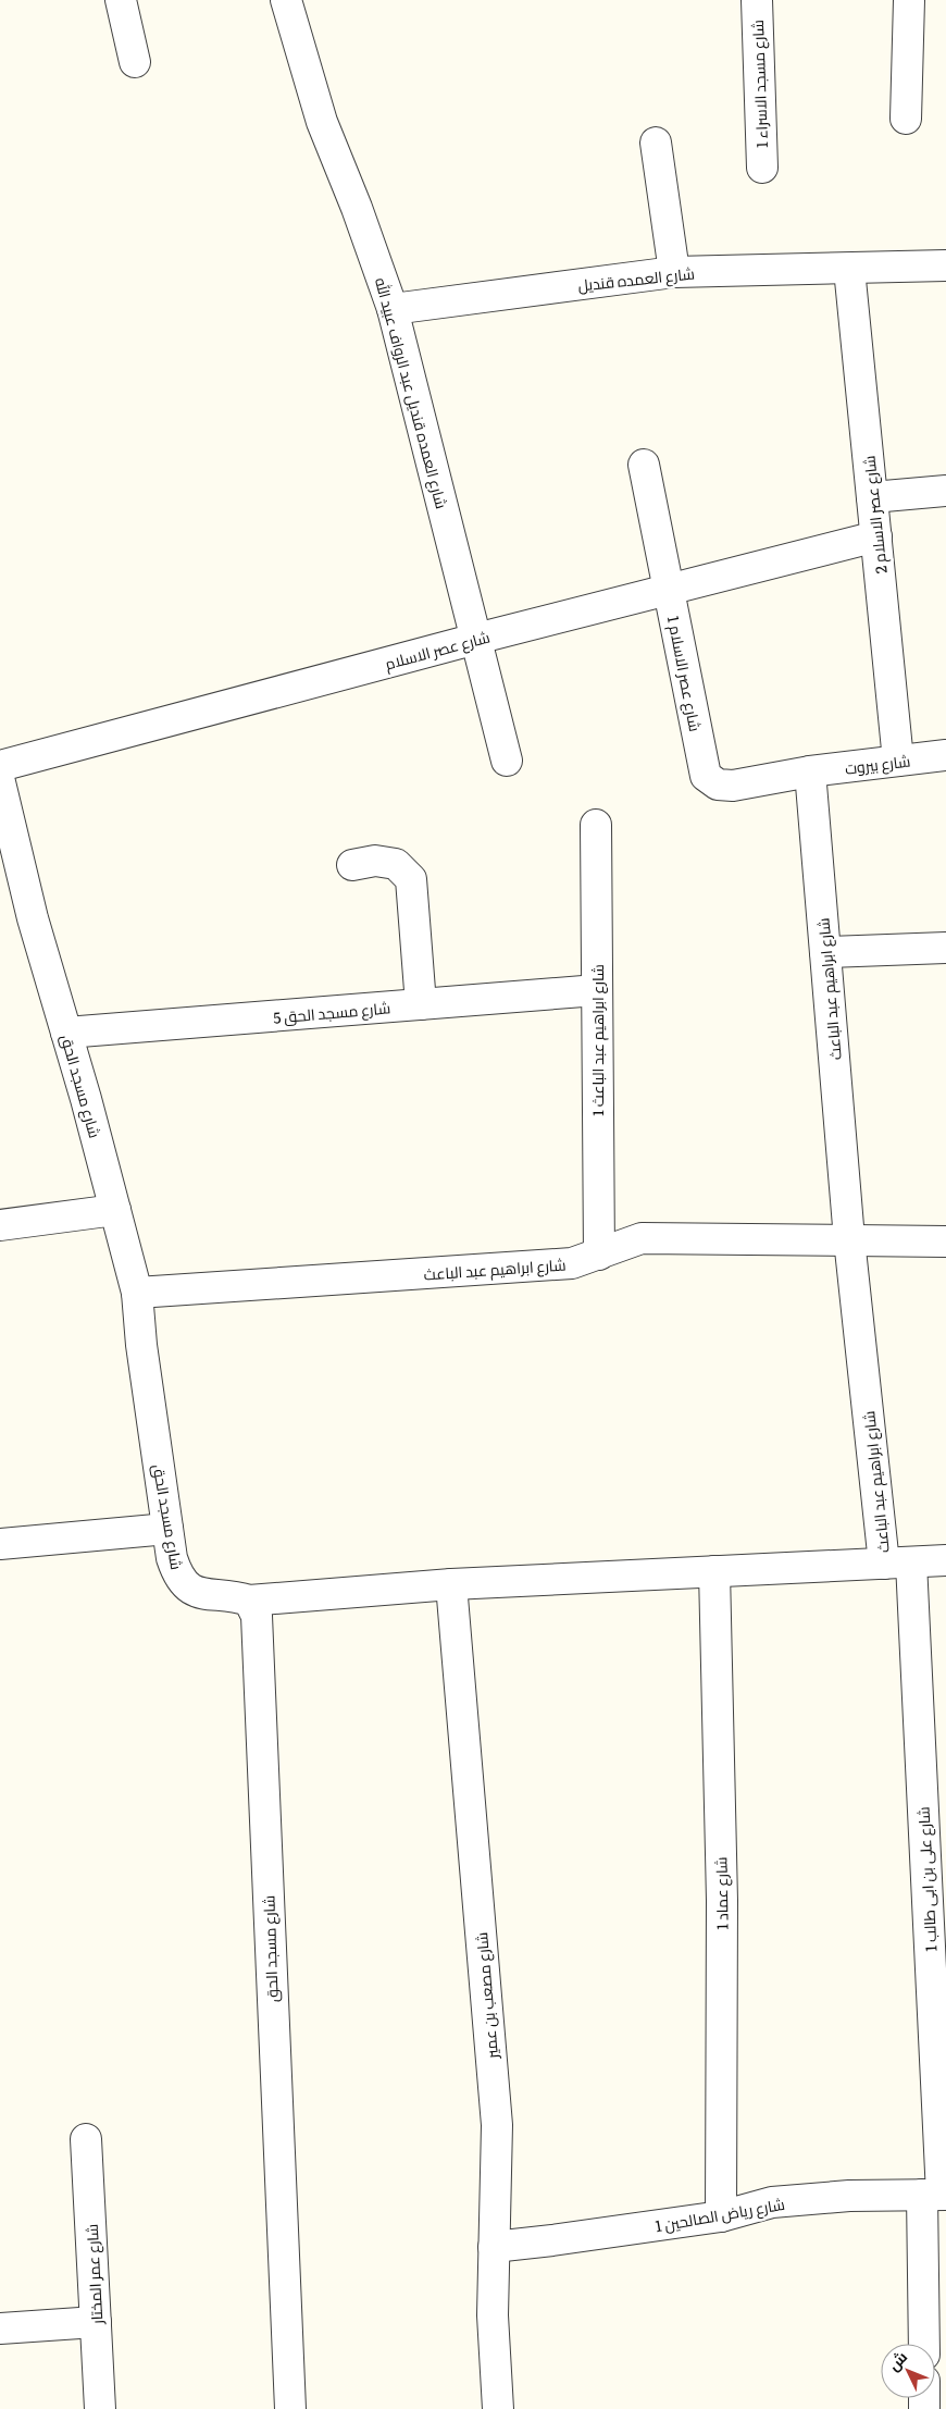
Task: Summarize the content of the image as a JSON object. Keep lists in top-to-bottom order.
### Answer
{
  "streets": {
    "street": [
      "شارع مسجد الاسراء 1",
      "شارع العمده قنديل",
      "شارع العمده قنديل عبد الرواف عبيد الله",
      "شارع عصر الاسلام 2",
      "شارع عصر الاسلام",
      "شارع عصر الاسلام 1",
      "شارع بيروت",
      "شارع ابراهيم عبد الباعث",
      "شارع مسجد الحق 5",
      "شارع ابراهيم عبد الباعث 1",
      "شارع مسجد الحق",
      "شارع على بن ابى طالب 1",
      "شارع عماد 1",
      "شارع مصعب بن عمير",
      "شارع رياض الصالحين 1",
      "شارع عمر المختار"
    ]
  },
  "crossings": [
    ["شارع العمده قنديل", "شارع العمده قنديل عبد الرواف عبيد الله"],
    ["شارع العمده قنديل", "شارع عصر الاسلام 2"],
    ["شارع العمده قنديل عبد الرواف عبيد الله", "شارع عصر الاسلام"],
    ["شارع عصر الاسلام 2", "شارع عصر الاسلام"],
    ["شارع عصر الاسلام 2", "شارع بيروت"],
    ["شارع عصر الاسلام", "شارع عصر الاسلام 1"],
    ["شارع عصر الاسلام 1", "شارع بيروت"],
    ["شارع عصر الاسلام 1", "شارع ابراهيم عبد الباعث"],
    ["شارع بيروت", "شارع ابراهيم عبد الباعث"],
    ["شارع ابراهيم عبد الباعث", "شارع ابراهيم عبد الباعث 1"],
    ["شارع ابراهيم عبد الباعث", "شارع مسجد الحق"],
    ["شارع ابراهيم عبد الباعث", "شارع على بن ابى طالب 1"],
    ["شارع مسجد الحق 5", "شارع ابراهيم عبد الباعث 1"],
    ["شارع مسجد الحق 5", "شارع مسجد الحق"],
    ["شارع على بن ابى طالب 1", "شارع رياض الصالحين 1"],
    ["شارع عماد 1", "شارع رياض الصالحين 1"],
    ["شارع مصعب بن عمير", "شارع رياض الصالحين 1"]
  ],
  "north": "top left"
}
